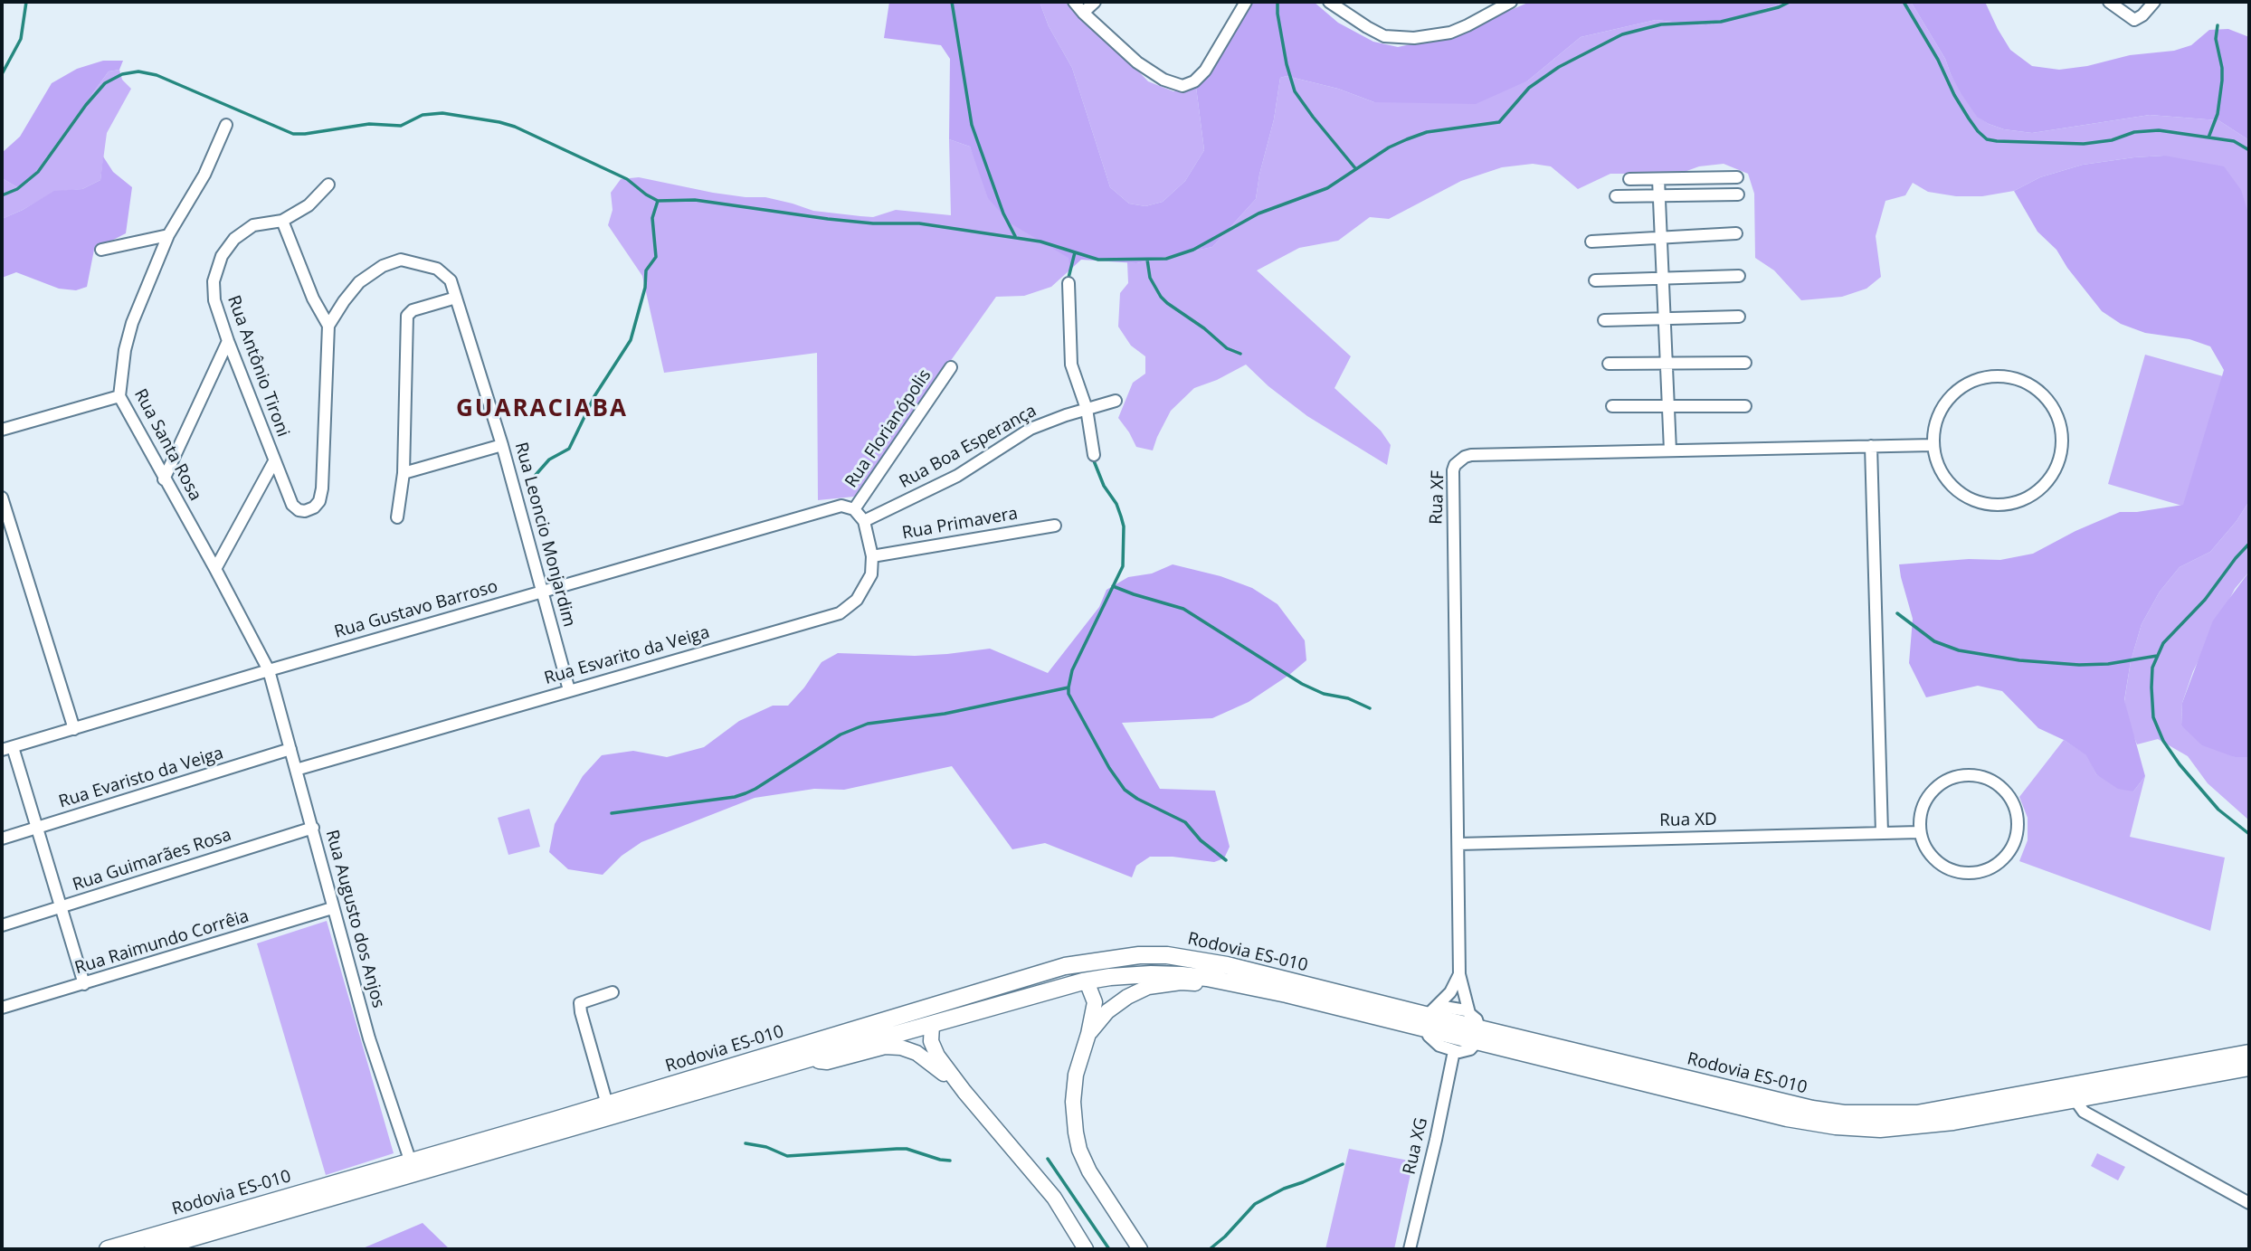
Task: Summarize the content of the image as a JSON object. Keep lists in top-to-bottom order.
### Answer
{
  "streets": {
    "main road": ["Rodovia ES-010"],
    "street": [
      "Rua Antônio Tironi",
      "Rua Florianópolis",
      "Rua Santa Rosa",
      "Rua Boa Esperança",
      "Rua XF",
      "Rua Primavera",
      "Rua Leoncio Monjardim",
      "Rua Gustavo Barroso",
      "Rua Esvarito da Veiga",
      "Rua Evaristo da Veiga",
      "Rua XD",
      "Rua Guimarães Rosa",
      "Rua Augusto dos Anjos",
      "Rua Raimundo Corrêia",
      "Rua XG"
    ]
  },
  "crossings": [
    ["Rua Antônio Tironi", "Rua Leoncio Monjardim"],
    ["Rua Florianópolis", "Rua Gustavo Barroso"],
    ["Rua Florianópolis", "Rua Esvarito da Veiga"],
    ["Rua Santa Rosa", "Rua Gustavo Barroso"],
    ["Rua Santa Rosa", "Rua Augusto dos Anjos"],
    ["Rua Boa Esperança", "Rua Esvarito da Veiga"],
    ["Rua XF", "Rua XD"],
    ["Rua XF", "Rodovia ES-010"],
    ["Rua Primavera", "Rua Esvarito da Veiga"],
    ["Rua Leoncio Monjardim", "Rua Gustavo Barroso"],
    ["Rua Leoncio Monjardim", "Rua Esvarito da Veiga"],
    ["Rua Gustavo Barroso", "Rua Esvarito da Veiga"],
    ["Rua Gustavo Barroso", "Rua Augusto dos Anjos"],
    ["Rua Esvarito da Veiga", "Rua Augusto dos Anjos"],
    ["Rua Evaristo da Veiga", "Rua Augusto dos Anjos"],
    ["Rua Guimarães Rosa", "Rua Augusto dos Anjos"],
    ["Rua Augusto dos Anjos", "Rua Raimundo Corrêia"],
    ["Rua Augusto dos Anjos", "Rodovia ES-010"]
  ],
  "districts": ["GUARACIABA"]
}
